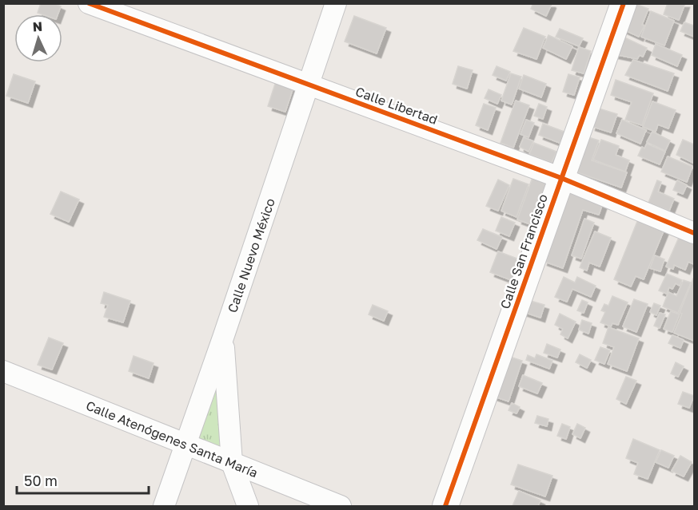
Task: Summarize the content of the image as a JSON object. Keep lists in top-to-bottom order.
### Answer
{
  "streets": {
    "street": [
      "Calle Libertad",
      "Calle San Francisco",
      "Calle Nuevo México",
      "Calle Atenógenes Santa María"
    ]
  },
  "crossings": [
    ["Calle Libertad", "Calle San Francisco"],
    ["Calle Libertad", "Calle Nuevo México"],
    ["Calle Nuevo México", "Calle Atenógenes Santa María"]
  ],
  "scale_bar": "50 m",
  "north": "top"
}
